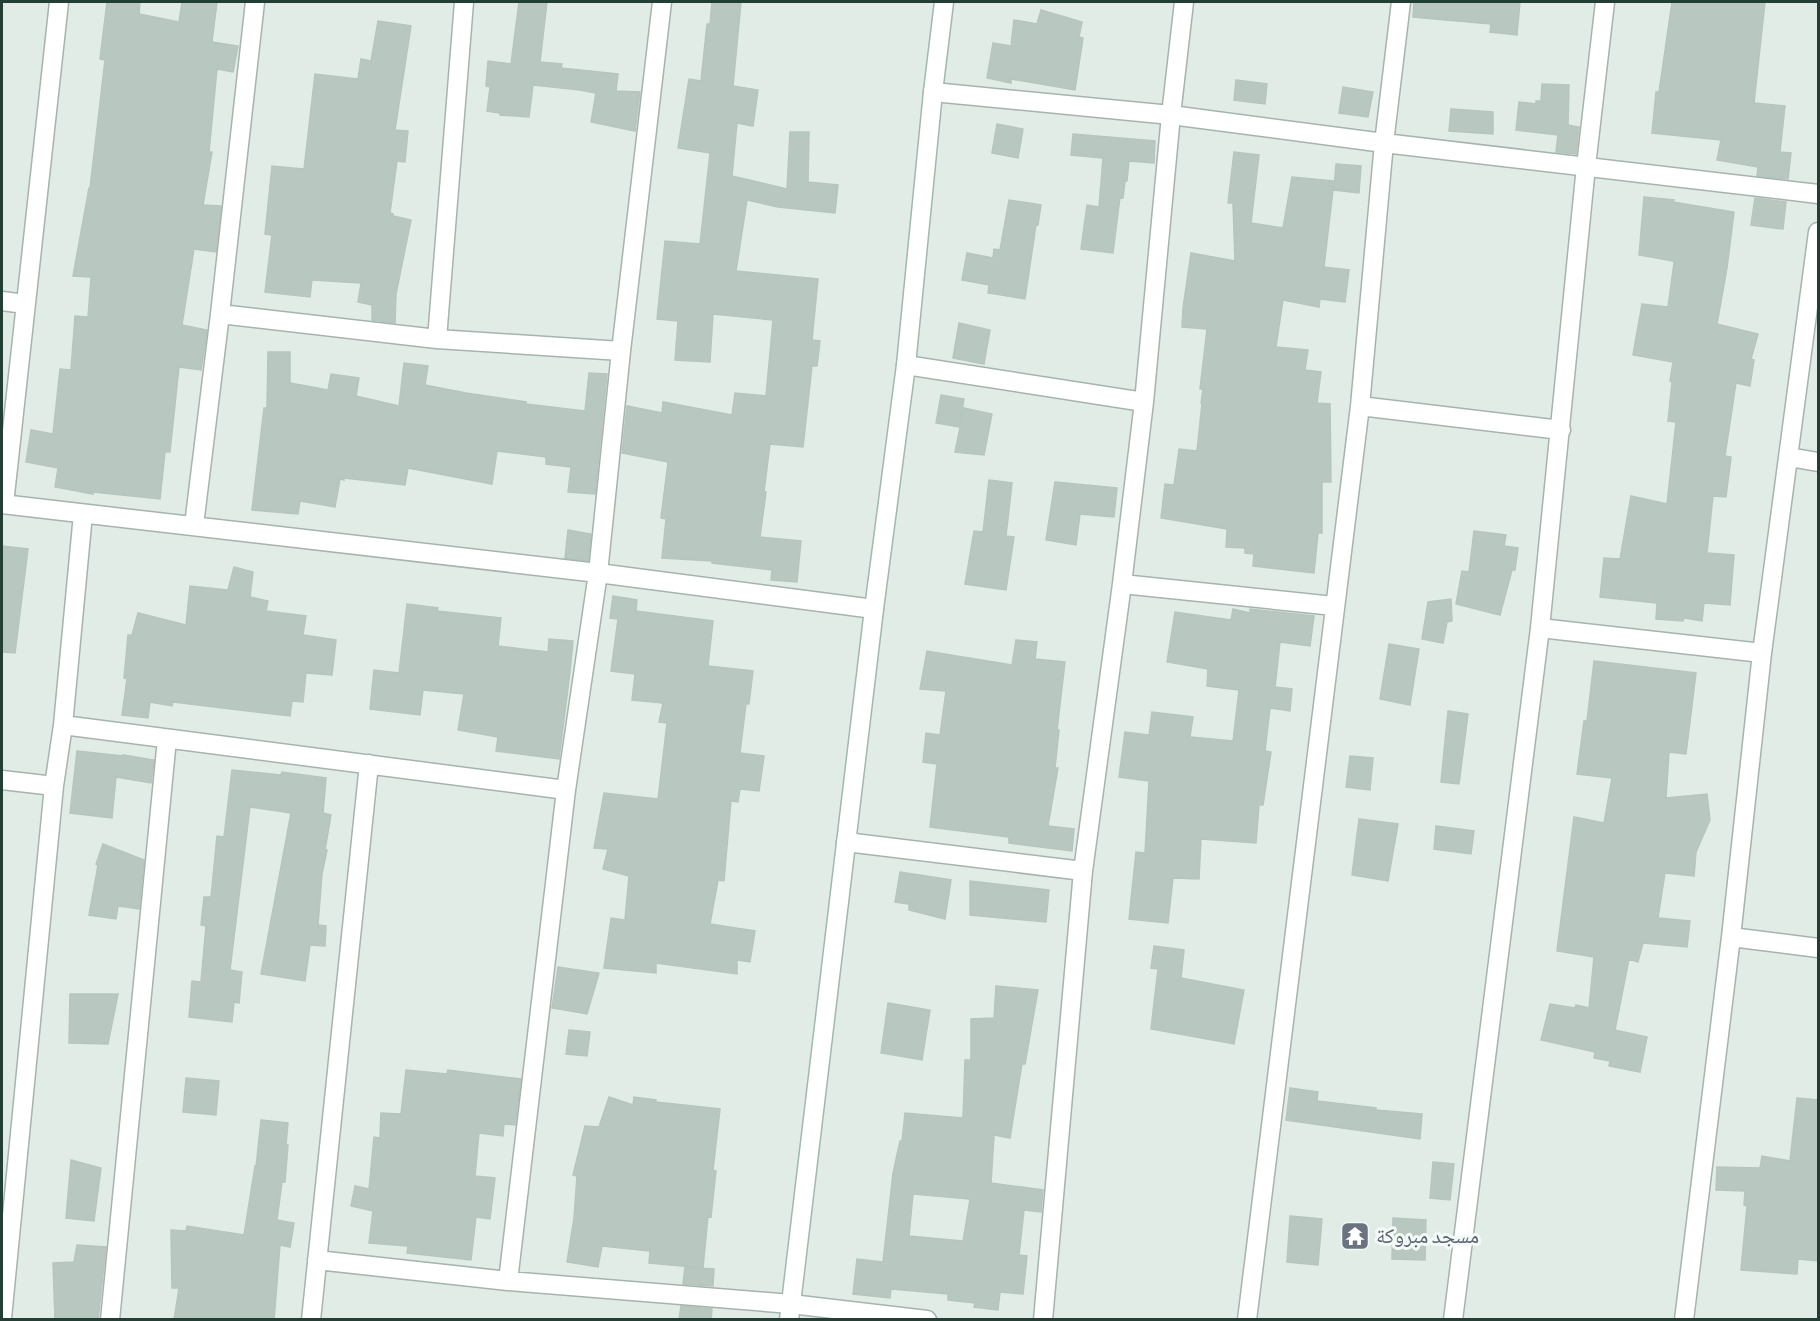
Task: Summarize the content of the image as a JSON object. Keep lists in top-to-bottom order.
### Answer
{
  "places": {
    "temple": ["مسجد مبروكة"]
  }
}
